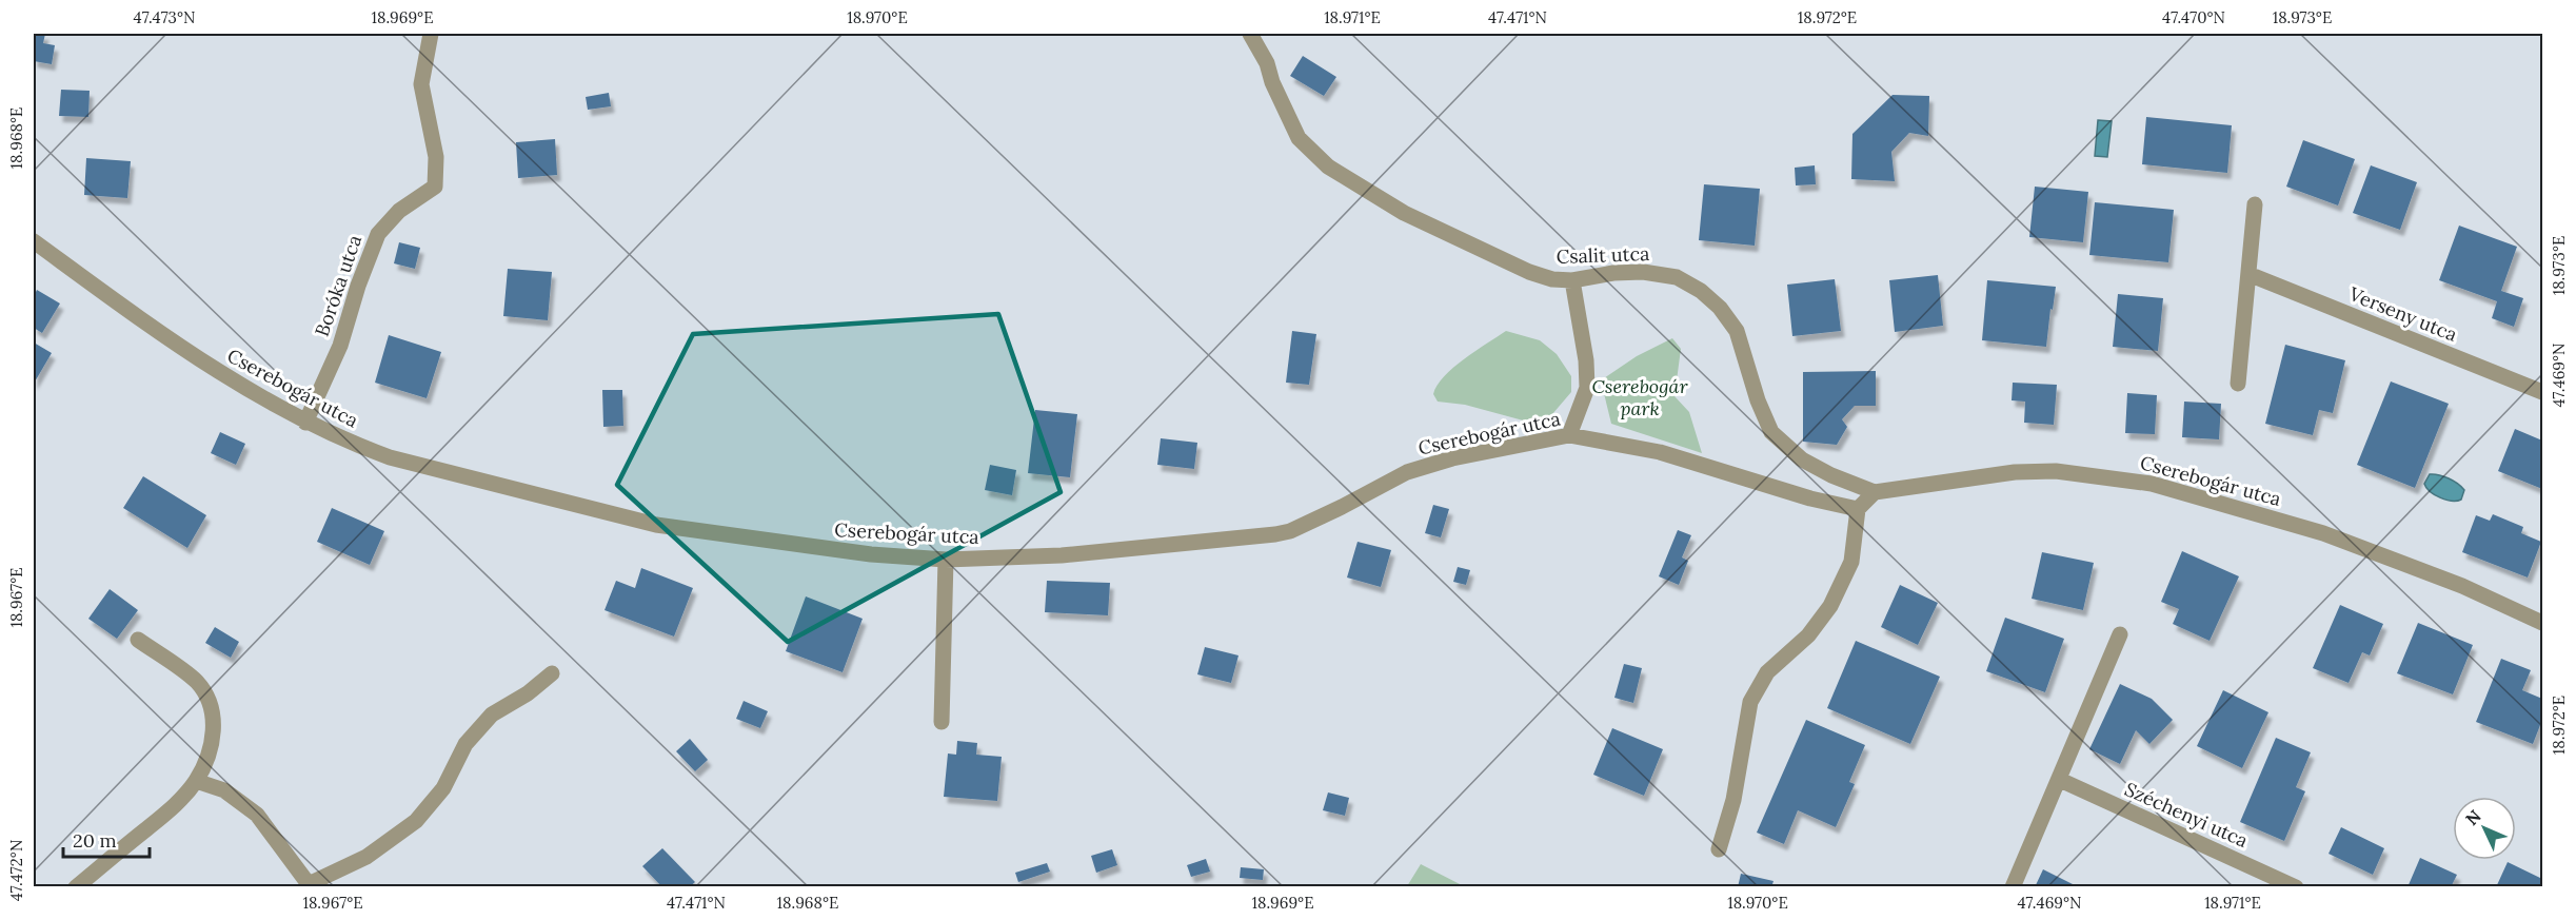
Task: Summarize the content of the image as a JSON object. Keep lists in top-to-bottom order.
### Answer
{
  "streets": {
    "street": [
      "Csalit utca",
      "Boróka utca",
      "Verseny utca",
      "Cserebogár utca",
      "Széchenyi utca"
    ]
  },
  "crossings": [
    ["Csalit utca", "Cserebogár utca"],
    ["Boróka utca", "Cserebogár utca"]
  ],
  "parks": ["Cserebogár park"],
  "scale_bar": "20 m",
  "north": "top left",
  "coordinates": [
    "47.473°N",
    "18.969°E",
    "18.970°E",
    "18.971°E",
    "47.471°N",
    "18.972°E",
    "47.470°N",
    "18.973°E",
    "18.968°E",
    "47.469°N",
    "18.967°E",
    "47.472°N"
  ]
}
